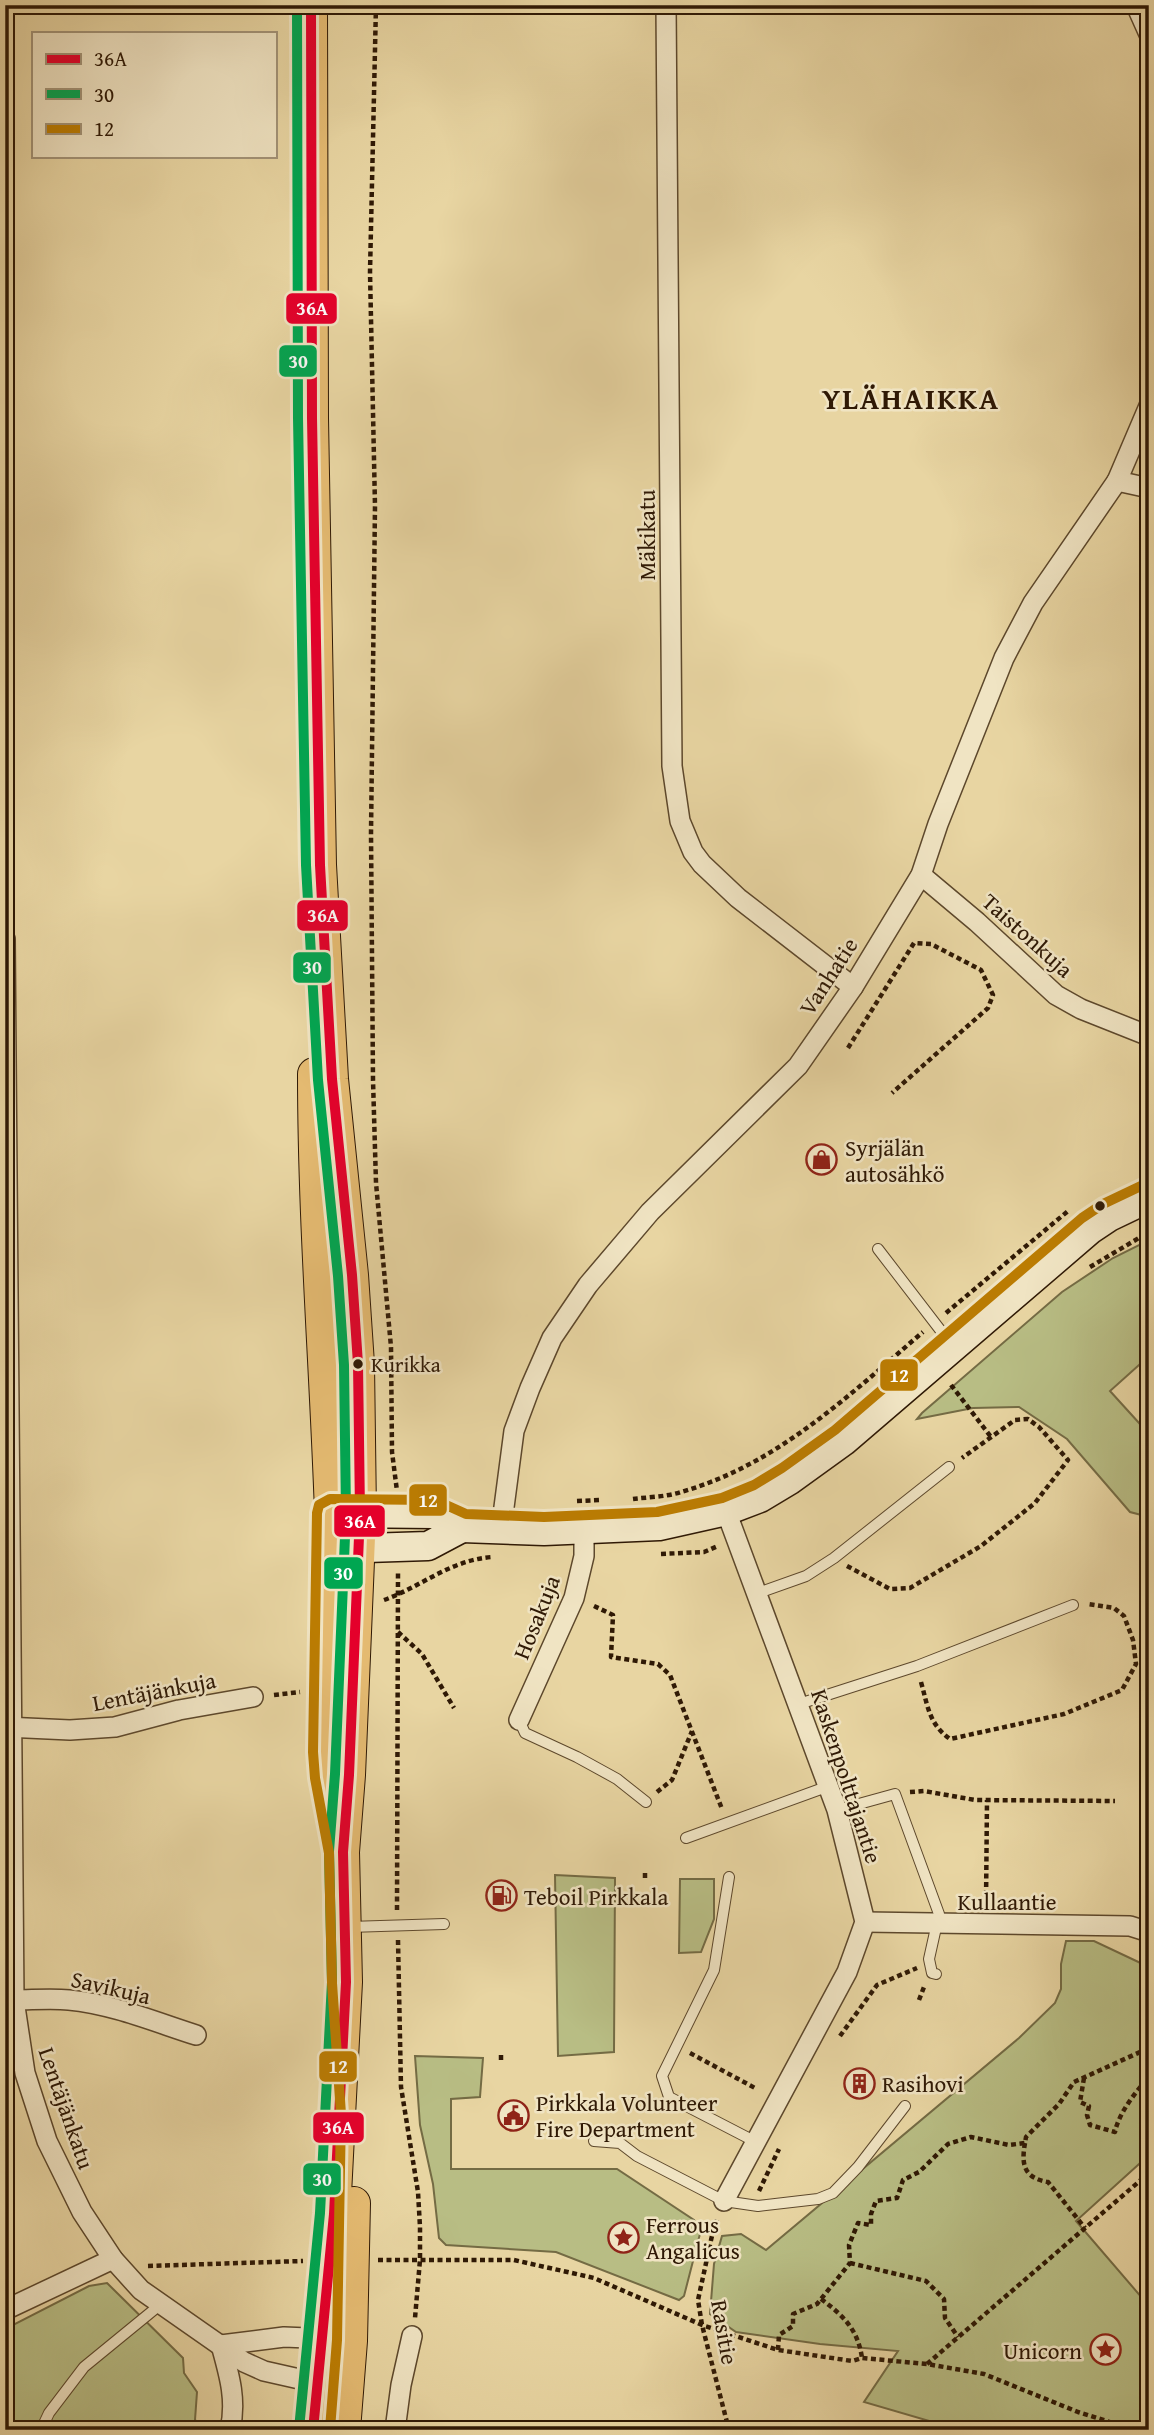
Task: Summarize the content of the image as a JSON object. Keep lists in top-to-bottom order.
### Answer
{
  "streets": {
    "street": [
      "Mäkikatu",
      "Taistonkuja",
      "Vanhatie",
      "Hosakuja",
      "Lentäjänkuja",
      "Kaskenpolttajantie",
      "Kullaantie",
      "Savikuja",
      "Lentäjänkatu"
    ],
    "path": ["Rasitie"]
  },
  "crossings": [
    ["Mäkikatu", "Vanhatie"],
    ["Taistonkuja", "Vanhatie"],
    ["Lentäjänkuja", "Lentäjänkatu"],
    ["Kaskenpolttajantie", "Kullaantie"],
    ["Savikuja", "Lentäjänkatu"]
  ],
  "districts": ["YLÄHAIKKA"],
  "places": {
    "shop": ["Syrjälän autosähkö"],
    "other": ["Kurikka"],
    "fuel station": ["Teboil Pirkkala"],
    "building": ["Rasihovi"],
    "public building": ["Pirkkala Volunteer Fire Department"],
    "place": ["Ferrous Angalicus", "Unicorn"]
  },
  "lines": ["transit line 36A", "transit line 30", "transit line 12"],
  "legend": ["36A", "30", "12"]
}
